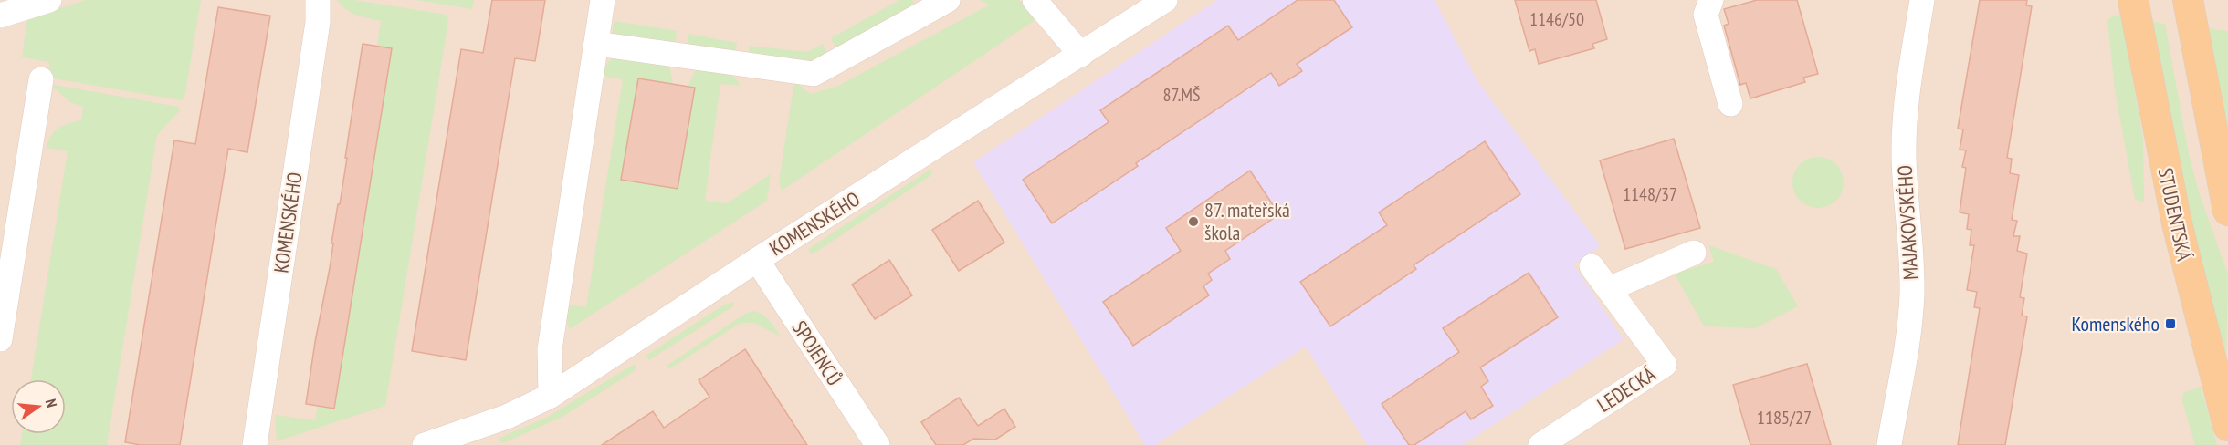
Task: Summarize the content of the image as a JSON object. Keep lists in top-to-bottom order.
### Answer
{
  "streets": {
    "main road": ["STUDENTSKÁ"],
    "street": [
      "KOMENSKÉHO",
      "MAJAKOVSKÉHO",
      "SPOJENCŮ",
      "LEDECKÁ"
    ]
  },
  "crossings": [
    ["KOMENSKÉHO", "SPOJENCŮ"]
  ],
  "places": {
    "other": ["87. mateřská škola"],
    "transit": ["Komenského"]
  },
  "house_numbers": [
    "1146/50",
    "87.MŠ",
    "1148/37",
    "1185/27"
  ],
  "north": "right"
}
